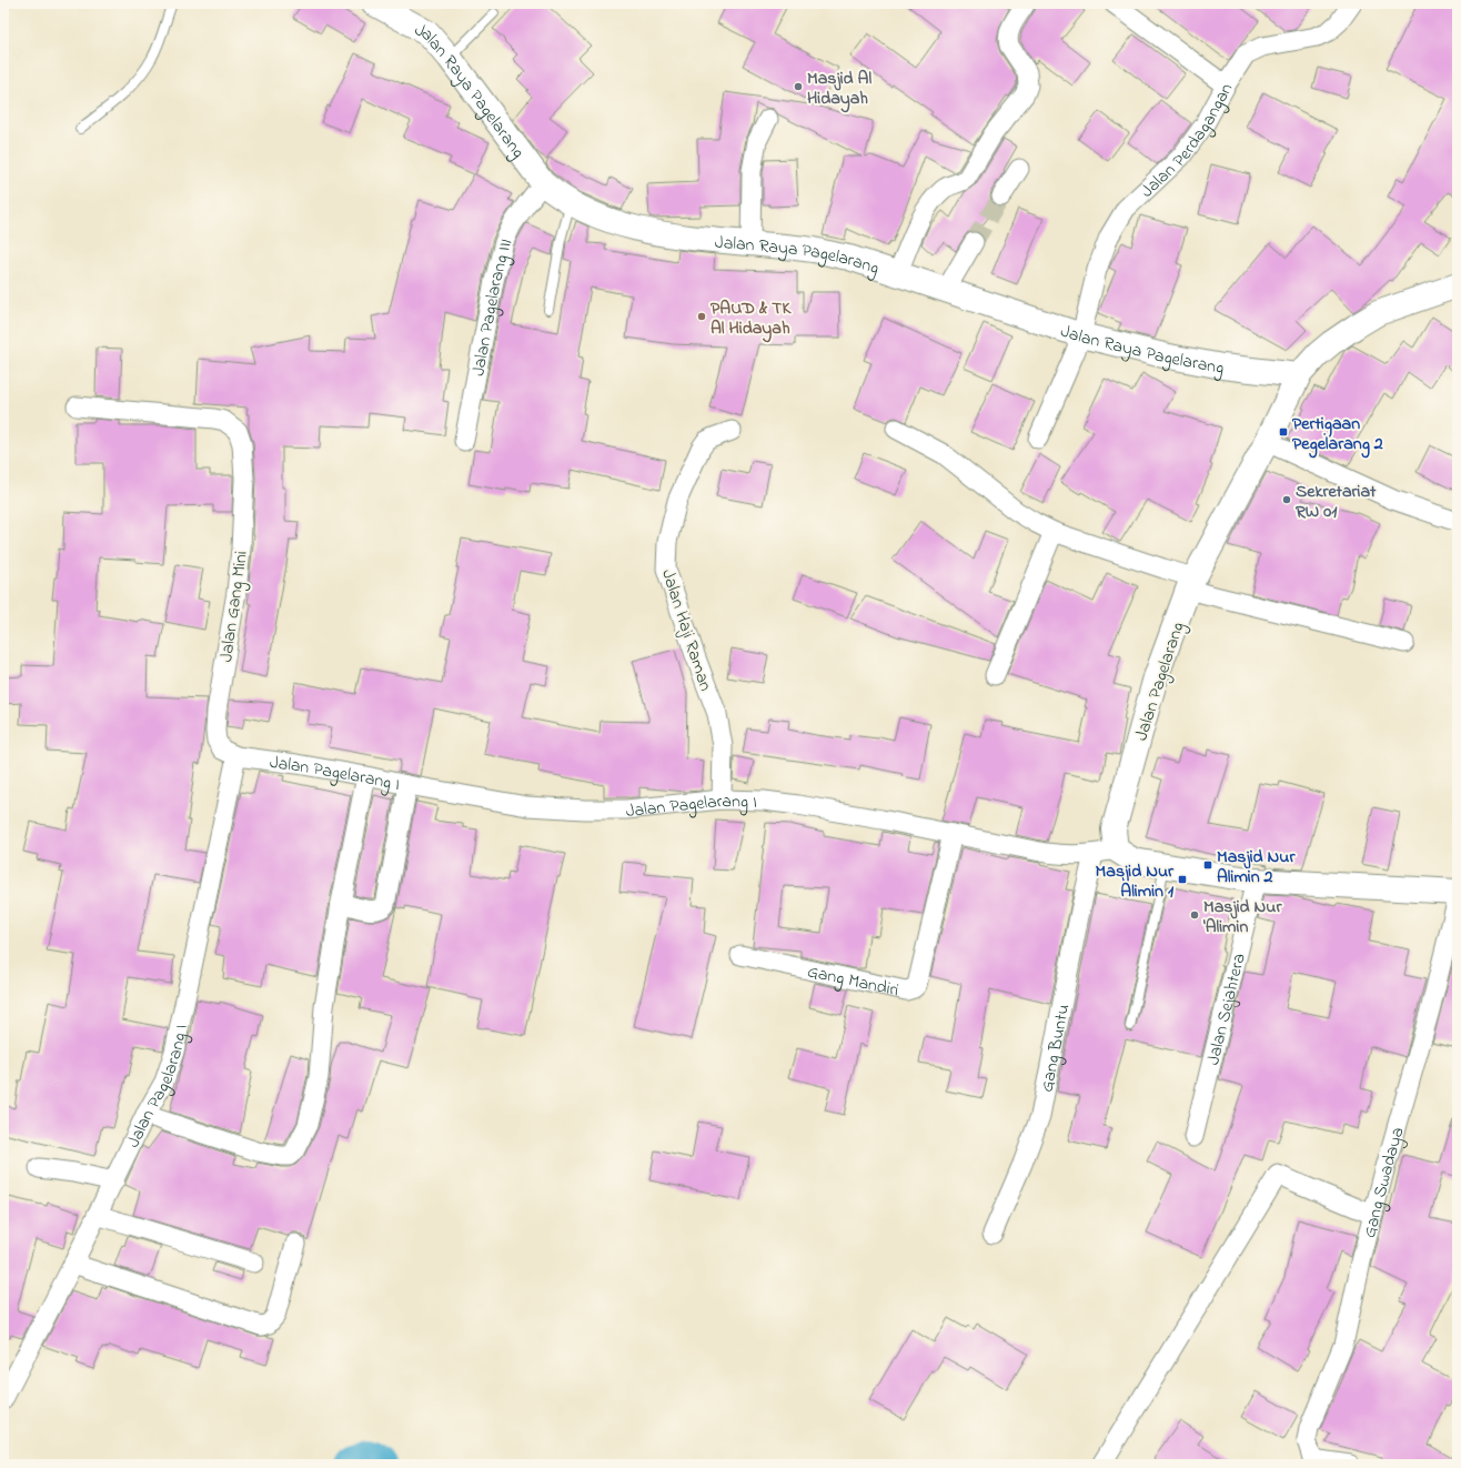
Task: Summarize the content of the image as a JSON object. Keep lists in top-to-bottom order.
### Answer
{
  "streets": {
    "street": [
      "Jalan Raya Pagelarang",
      "Jalan Perdagangan",
      "Jalan Pagelarang III",
      "Jalan Gang Mini",
      "Jalan Haji Raman",
      "Jalan Pagelarang",
      "Jalan Pagelarang I",
      "Gang Mandiri",
      "Jalan Sejahtera",
      "Gang Buntu",
      "Gang Swadaya"
    ]
  },
  "crossings": [
    ["Jalan Raya Pagelarang", "Jalan Perdagangan"],
    ["Jalan Raya Pagelarang", "Jalan Pagelarang III"],
    ["Jalan Raya Pagelarang", "Jalan Pagelarang"],
    ["Jalan Gang Mini", "Jalan Pagelarang I"],
    ["Jalan Haji Raman", "Jalan Pagelarang I"],
    ["Jalan Pagelarang", "Jalan Pagelarang I"],
    ["Jalan Pagelarang", "Gang Buntu"],
    ["Jalan Pagelarang I", "Gang Mandiri"],
    ["Jalan Pagelarang I", "Gang Buntu"]
  ],
  "places": {
    "other": [
      "Masjid Al Hidayah",
      "PAUD & TK Al Hidayah",
      "Sekretariat RW 01",
      "Masjid Nur 'Alimin"
    ],
    "transit": ["Pertigaan Pegelarang 2", "Masjid Nur Alimin 2", "Masjid Nur Alimin 1"]
  }
}
